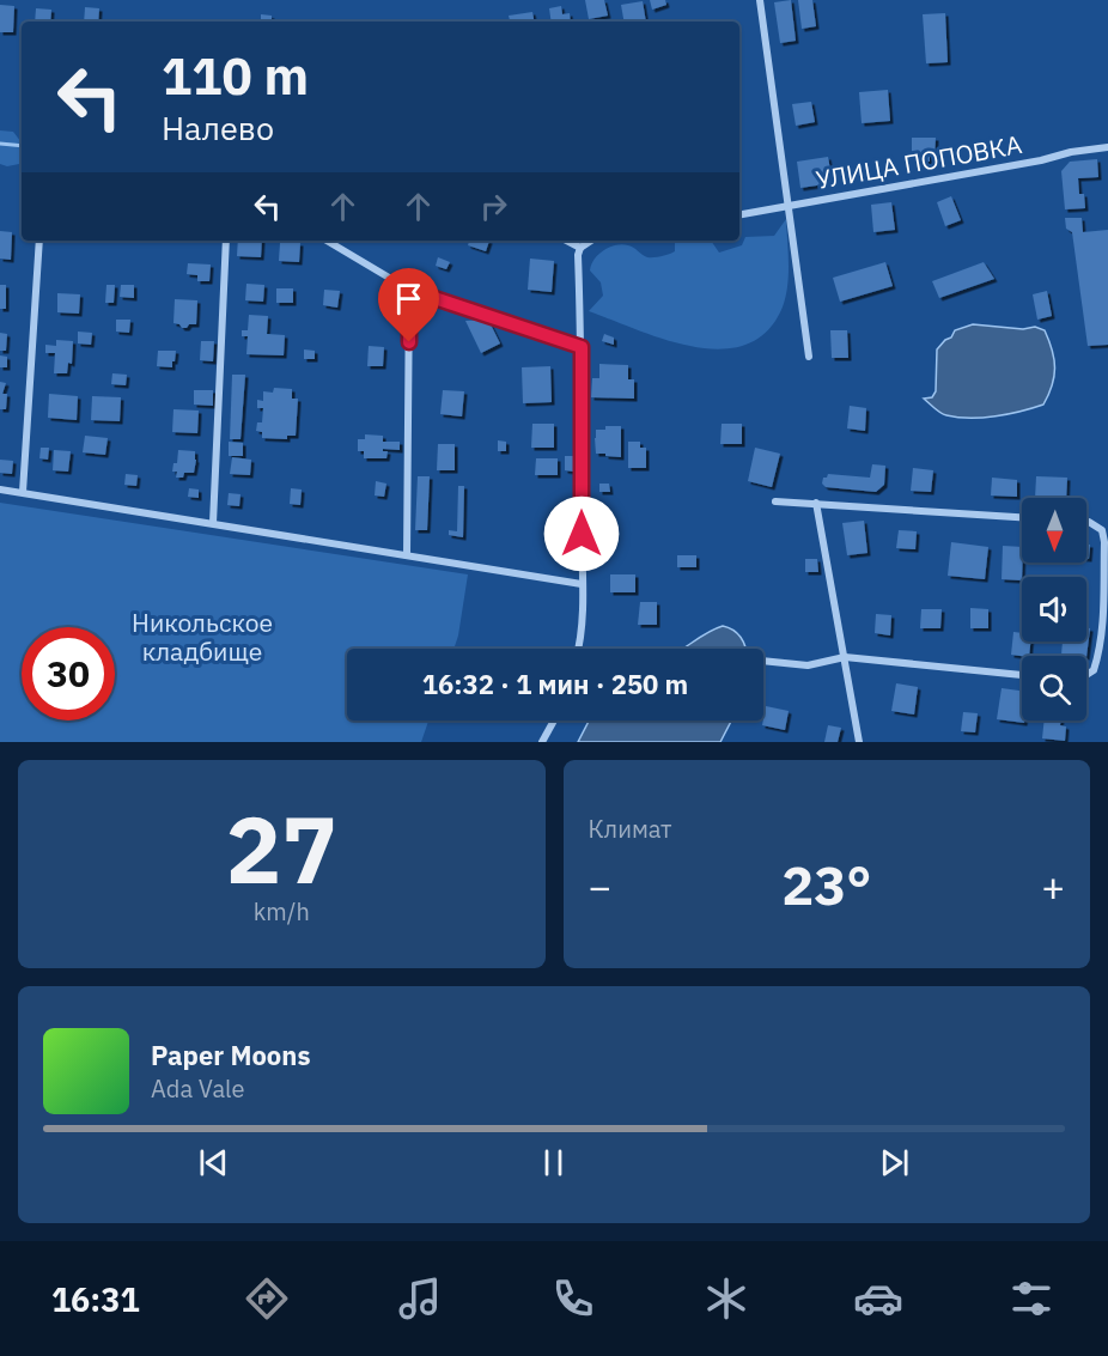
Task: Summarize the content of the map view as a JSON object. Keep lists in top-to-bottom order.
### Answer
{
  "streets": {
    "street": ["УЛИЦА ПОПОВКА"]
  },
  "parks": ["Никольское кладбище"],
  "north": "bottom",
  "page": {
    "turn": ["110 m", "Налево"],
    "limit": "30",
    "trip": "16:32 · 1 мин · 250 m",
    "tile": [
      ["27", "km/h"],
      "Климат"
    ],
    "heat": ["−", "23°", "+"],
    "song": ["Paper Moons", "Ada Vale"],
    "tabs": "16:31"
  }
}
